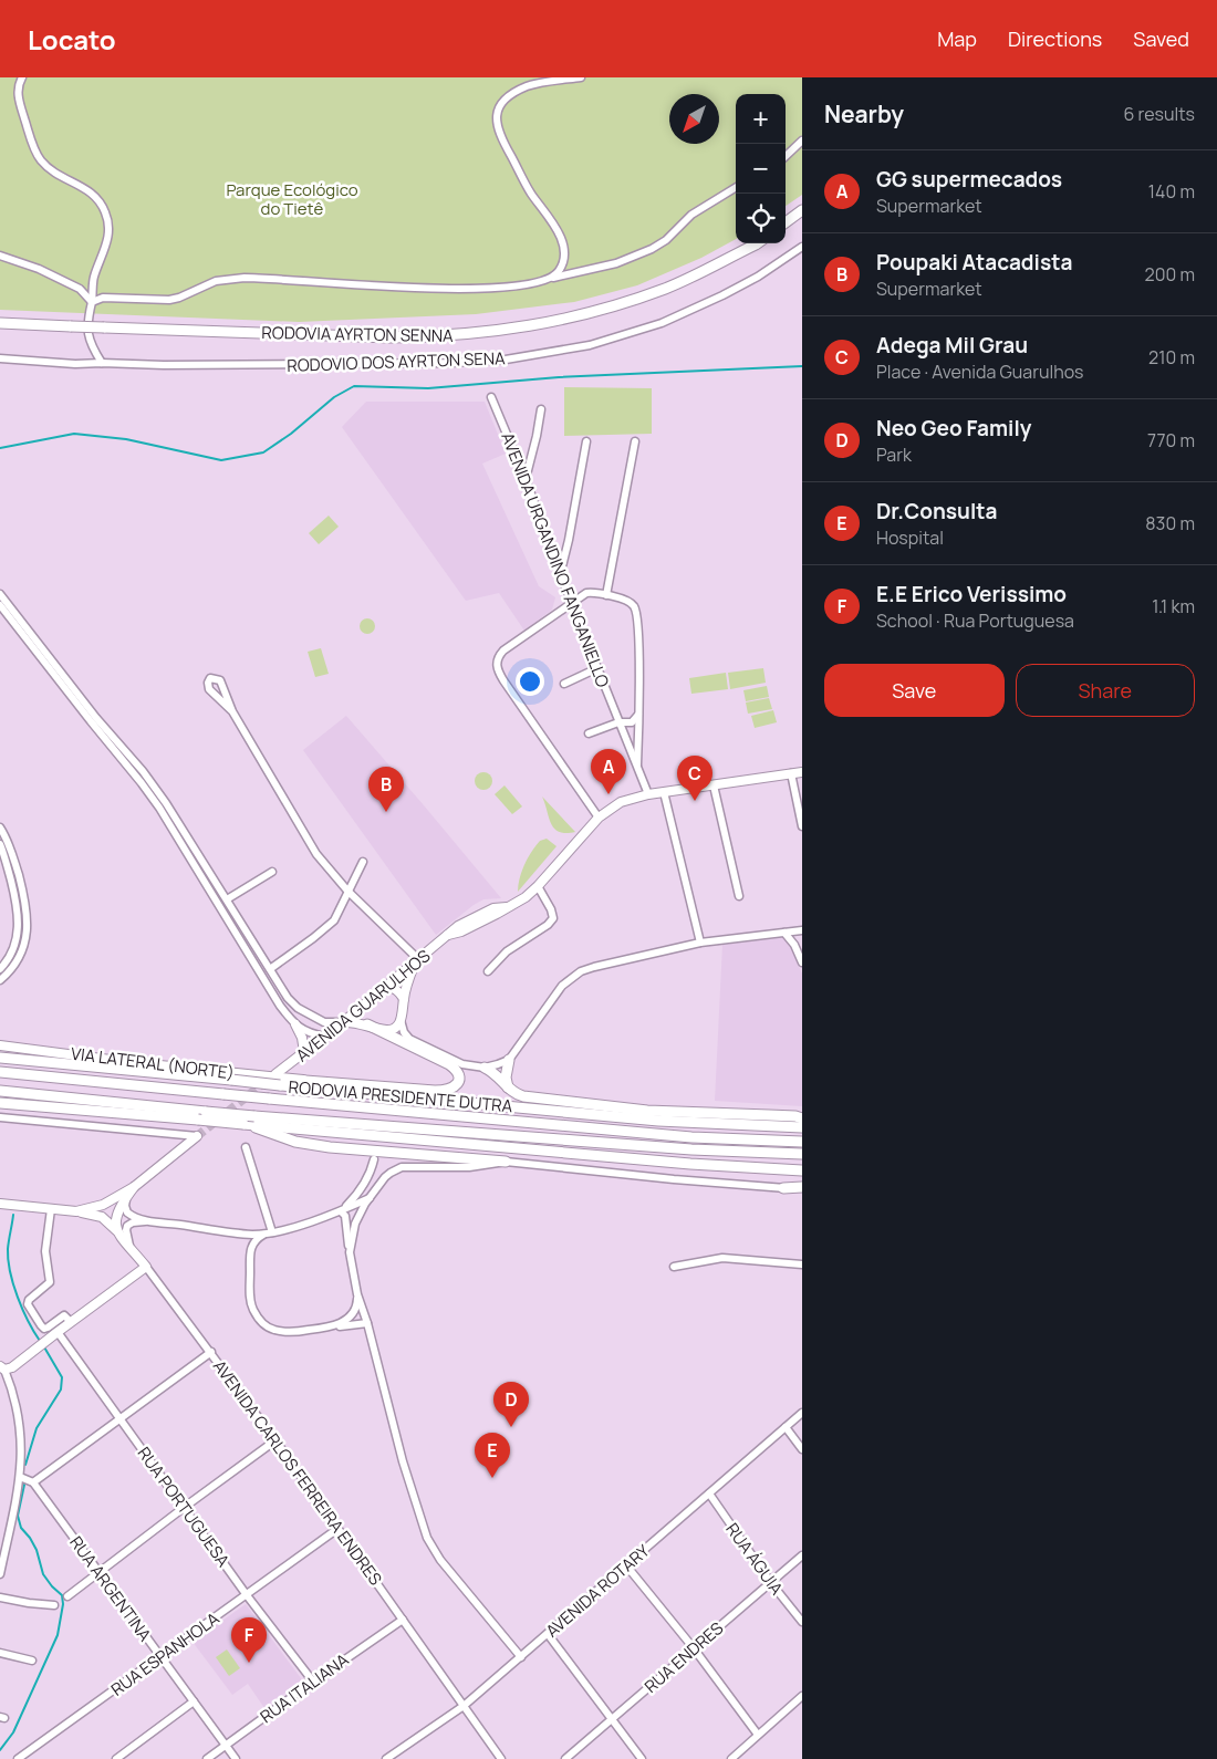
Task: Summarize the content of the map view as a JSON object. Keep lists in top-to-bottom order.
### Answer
{
  "streets": {
    "highway": ["RODOVIA AYRTON SENNA", "RODOVIA PRESIDENTE DUTRA"],
    "main road": ["AVENIDA GUARULHOS", "VIA LATERAL (NORTE)", "AVENIDA CARLOS FERREIRA ENDRES"],
    "street": [
      "RODOVIO DOS AYRTON SENA",
      "AVENIDA URGANDINO FANGANIELLO",
      "RUA PORTUGUESA",
      "RUA ÁGUIA",
      "RUA ARGENTINA",
      "AVENIDA ROTARY",
      "RUA ESPANHOLA",
      "RUA ENDRES",
      "RUA ITALIANA"
    ]
  },
  "crossings": [
    ["AVENIDA URGANDINO FANGANIELLO", "AVENIDA GUARULHOS"],
    ["AVENIDA CARLOS FERREIRA ENDRES", "AVENIDA ROTARY"],
    ["AVENIDA CARLOS FERREIRA ENDRES", "RUA ESPANHOLA"],
    ["AVENIDA CARLOS FERREIRA ENDRES", "RUA ITALIANA"],
    ["RUA PORTUGUESA", "RUA ESPANHOLA"],
    ["RUA PORTUGUESA", "RUA ITALIANA"],
    ["RUA ÁGUIA", "AVENIDA ROTARY"],
    ["RUA ÁGUIA", "RUA ENDRES"],
    ["RUA ARGENTINA", "RUA ESPANHOLA"],
    ["RUA ARGENTINA", "RUA ITALIANA"]
  ],
  "parks": ["Parque Ecológico do Tietê"],
  "north": "bottom left",
  "page": {
    "header": "Locato",
    "nav": ["Map", "Directions", "Saved"],
    "heading": ["Nearby", "6 results"],
    "map_buttons": ["+", "−"],
    "list": [
      {
        "mark": "A",
        "name": "GG supermecados",
        "note": "Supermarket",
        "value": "140 m"
      },
      {
        "mark": "B",
        "name": "Poupaki Atacadista",
        "note": "Supermarket",
        "value": "200 m"
      },
      {
        "mark": "C",
        "name": "Adega Mil Grau",
        "note": "Place · Avenida Guarulhos",
        "value": "210 m"
      },
      {
        "mark": "D",
        "name": "Neo Geo Family",
        "note": "Park",
        "value": "770 m"
      },
      {
        "mark": "E",
        "name": "Dr.Consulta",
        "note": "Hospital",
        "value": "830 m"
      },
      {
        "mark": "F",
        "name": "E.E Erico Verissimo",
        "note": "School · Rua Portuguesa",
        "value": "1.1 km"
      }
    ],
    "buttons": ["Save", "Share"],
    "pins": [
      "A",
      "C",
      "B",
      "D",
      "E",
      "F"
    ]
  }
}
